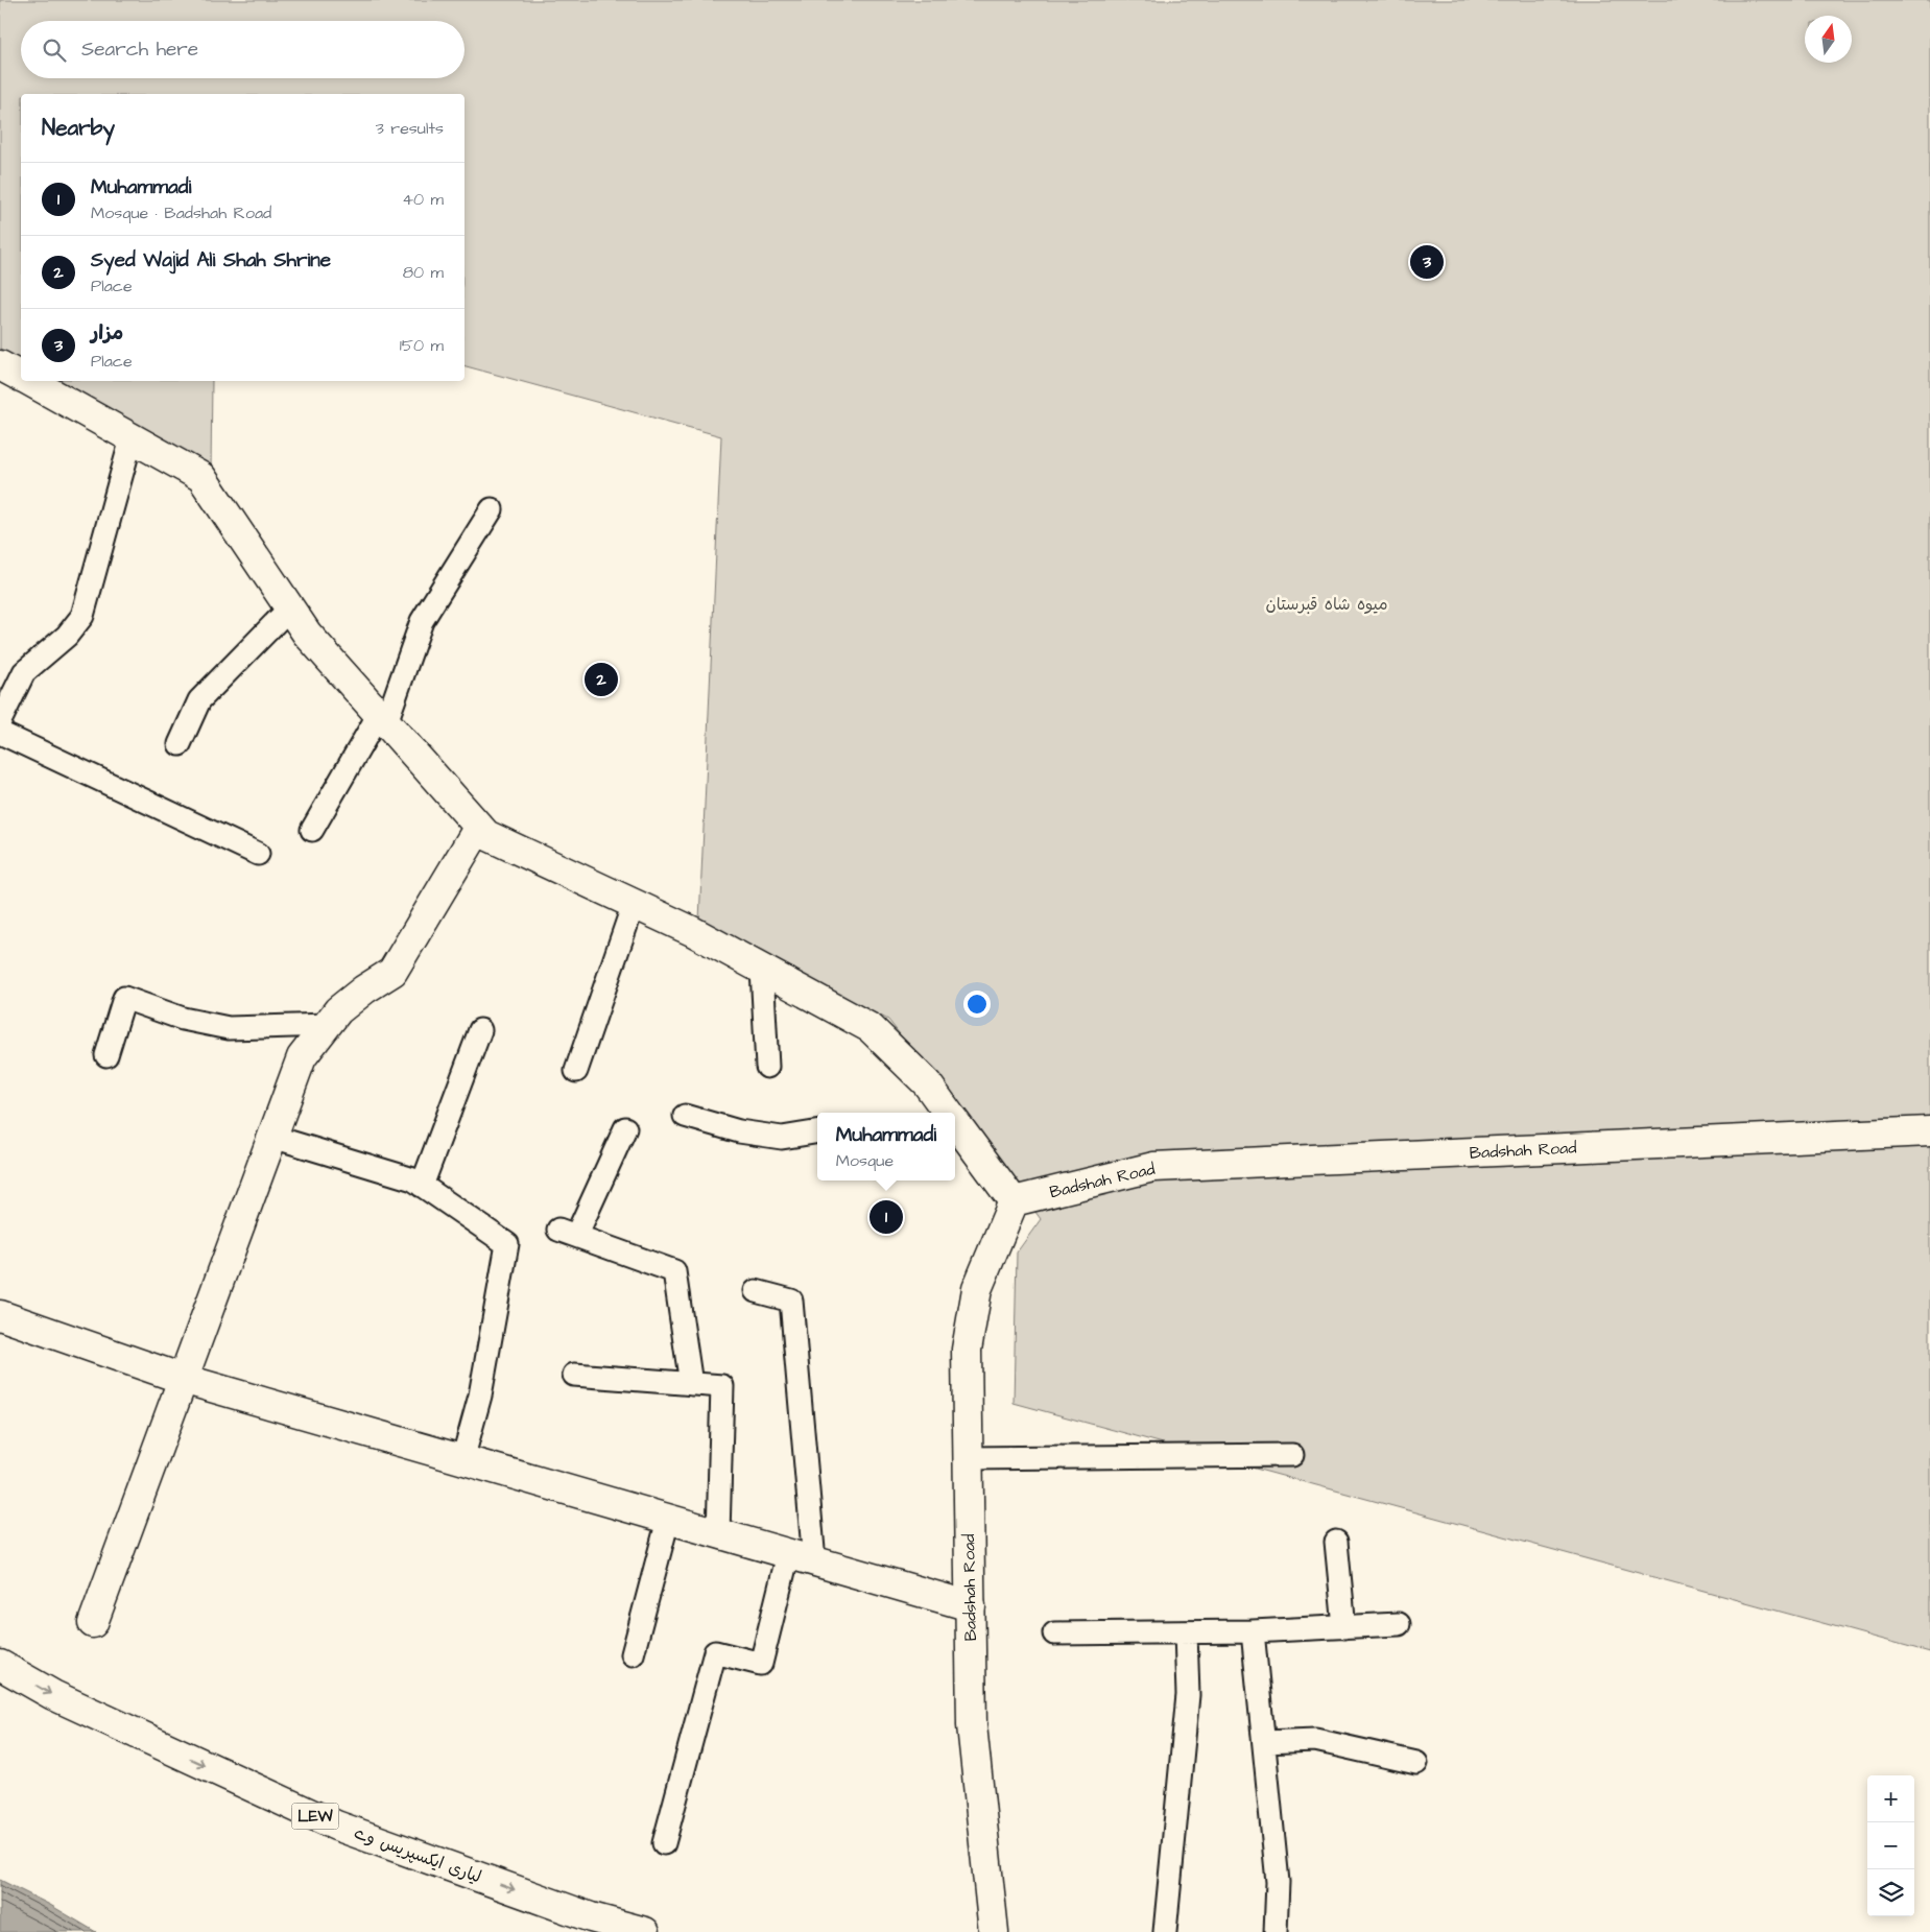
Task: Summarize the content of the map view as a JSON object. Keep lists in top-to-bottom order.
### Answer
{
  "streets": {
    "main road": ["Badshah Road", "LEW", "لیاری ایکسپریس وے"]
  },
  "one_way": ["لیاری ایکسپریس وے"],
  "parks": ["میوہ شاہ قبرستان"],
  "north": "top",
  "page": {
    "search": "Search here",
    "heading": ["Nearby", "3 results"],
    "list": [
      {
        "mark": "1",
        "name": "Muhammadi",
        "note": "Mosque · Badshah Road",
        "value": "40 m"
      },
      {
        "mark": "2",
        "name": "Syed Wajid Ali Shah Shrine",
        "note": "Place",
        "value": "80 m"
      },
      {
        "mark": "3",
        "name": "مزار",
        "note": "Place",
        "value": "150 m"
      }
    ],
    "pins": ["3", "2", "1"],
    "popup": ["Muhammadi", "Mosque"],
    "map_buttons": ["+", "−"]
  }
}
